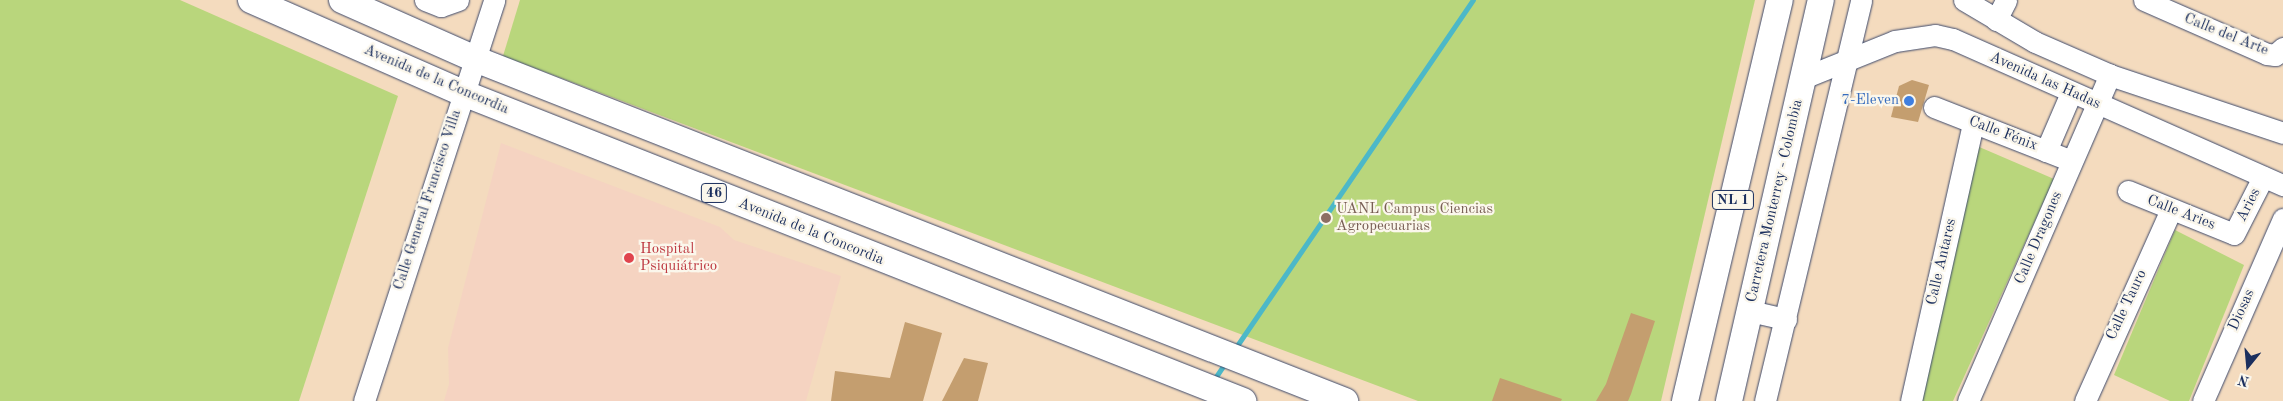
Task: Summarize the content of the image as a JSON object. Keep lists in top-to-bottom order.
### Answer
{
  "streets": {
    "main road": [
      "Avenida de la Concordia",
      "46",
      "NL 1",
      "Carretera Monterrey - Colombia"
    ],
    "street": [
      "Calle del Arte",
      "Avenida las Hadas",
      "Calle Fénix",
      "Calle General Francisco Villa",
      "Aries",
      "Calle Aries",
      "Calle Dragones",
      "Calle Antares",
      "Calle Tauro",
      "Diosas"
    ]
  },
  "crossings": [
    ["Avenida de la Concordia", "Calle General Francisco Villa"],
    ["Avenida las Hadas", "Carretera Monterrey - Colombia"],
    ["Avenida las Hadas", "Aries"],
    ["Avenida las Hadas", "Calle Dragones"],
    ["Calle Fénix", "Calle Dragones"],
    ["Calle Fénix", "Calle Antares"],
    ["46", "Calle General Francisco Villa"],
    ["Aries", "Calle Aries"],
    ["Calle Aries", "Calle Tauro"]
  ],
  "places": ["7-Eleven", "UANL Campus Ciencias Agropecuarias", "Hospital Psiquiátrico"],
  "north": "bottom"
}
